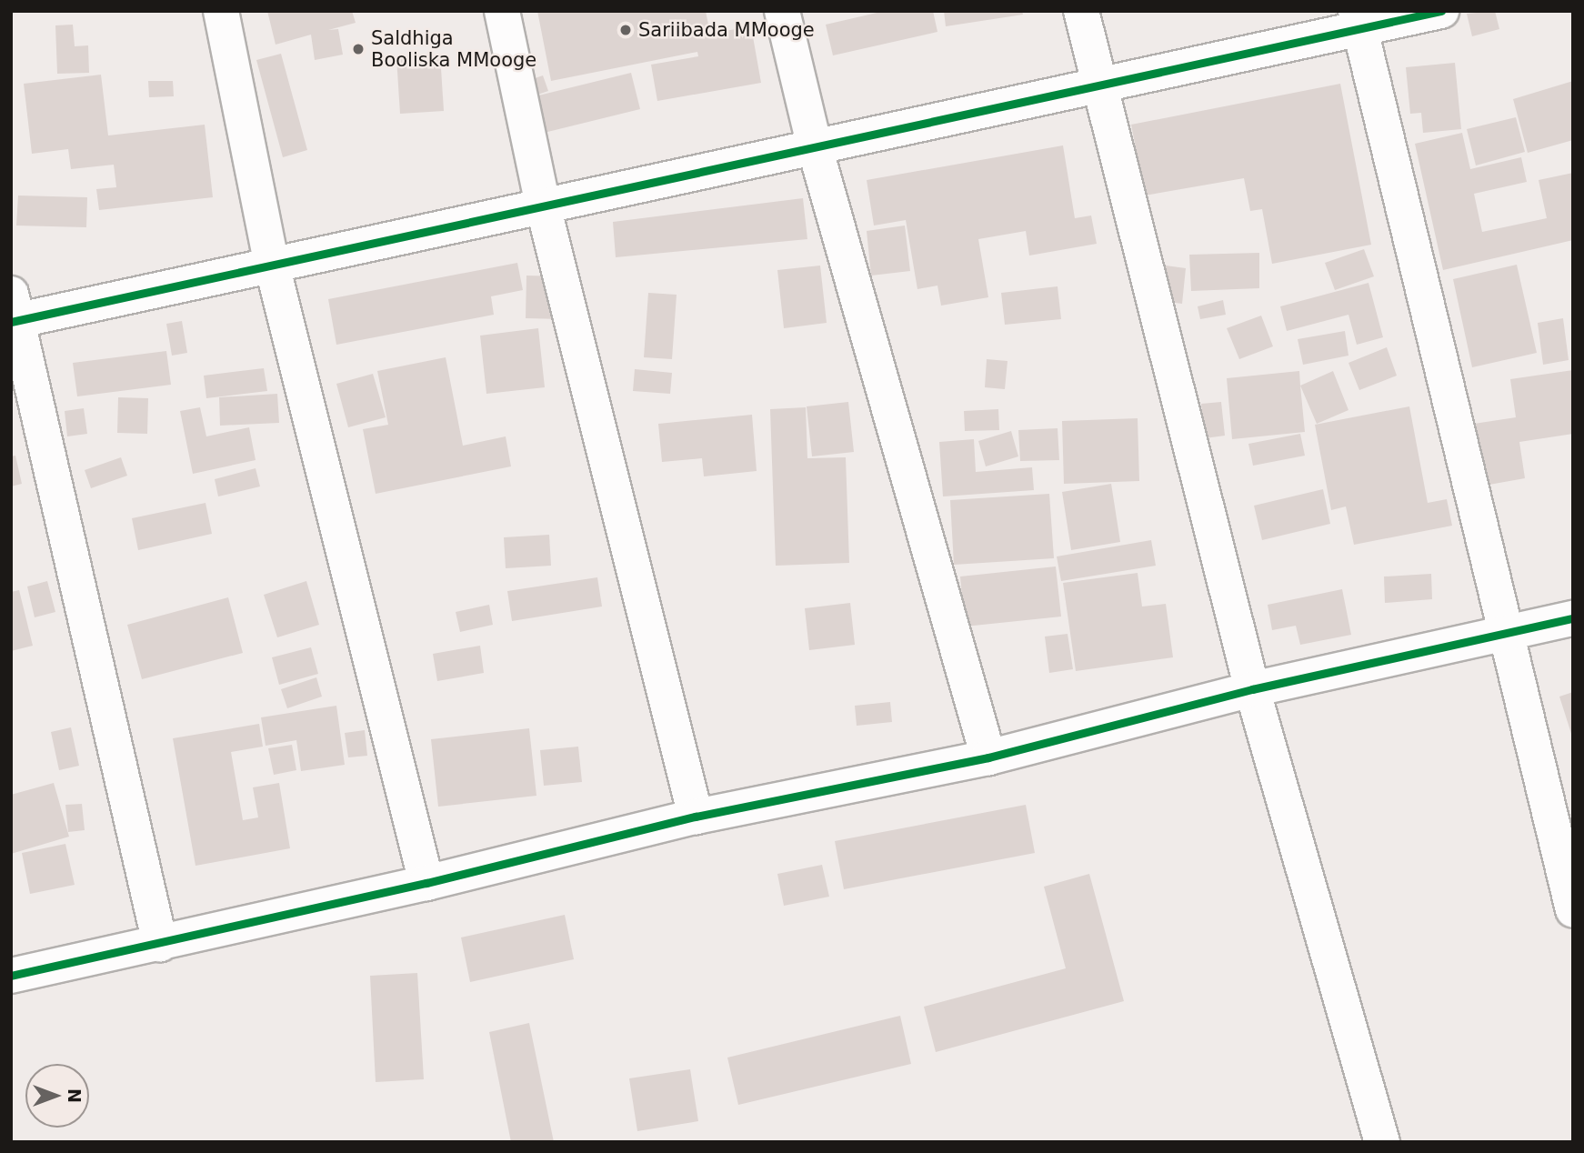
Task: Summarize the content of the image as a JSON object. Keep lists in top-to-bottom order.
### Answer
{
  "places": ["Sariibada MMooge", "Saldhiga Booliska MMooge"],
  "north": "right"
}
